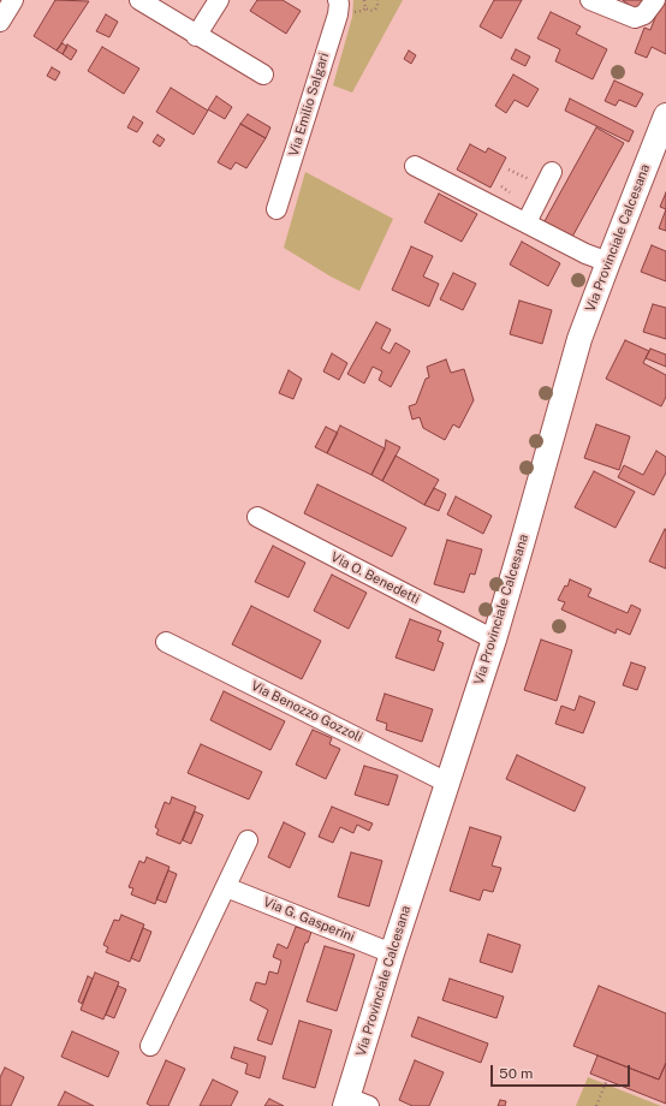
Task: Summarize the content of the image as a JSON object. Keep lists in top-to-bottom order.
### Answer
{
  "streets": {
    "main road": ["Via Provinciale Calcesana"],
    "street": [
      "Via Emilio Salgari",
      "Via O. Benedetti",
      "Via Benozzo Gozzoli",
      "Via G. Gasperini"
    ]
  },
  "crossings": [
    ["Via Provinciale Calcesana", "Via O. Benedetti"],
    ["Via Provinciale Calcesana", "Via Benozzo Gozzoli"],
    ["Via Provinciale Calcesana", "Via G. Gasperini"]
  ],
  "scale_bar": "50 m"
}
